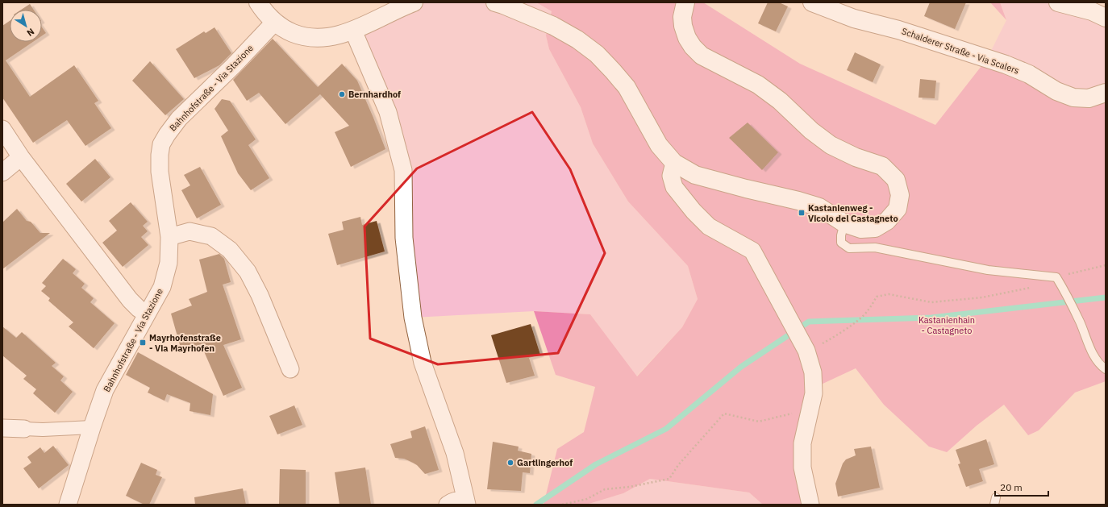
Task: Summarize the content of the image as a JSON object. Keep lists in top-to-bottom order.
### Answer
{
  "streets": {
    "street": ["Schalderer Straße - Via Scalers", "Bahnhofstraße - Via Stazione"]
  },
  "parks": ["Kastanienhain - Castagneto"],
  "places": {
    "other": ["Bernhardhof", "Gartlingerhof"],
    "transit": ["Kastanienweg - Vicolo del Castagneto", "Mayrhofenstraße - Via Mayrhofen"]
  },
  "scale_bar": "20 m",
  "north": "bottom right"
}
